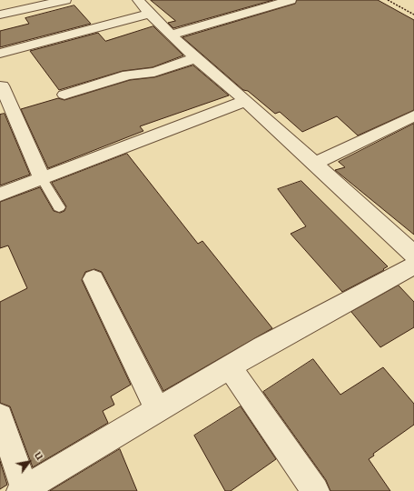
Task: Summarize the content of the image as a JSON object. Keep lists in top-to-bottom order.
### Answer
{
  "north": "top right"
}
